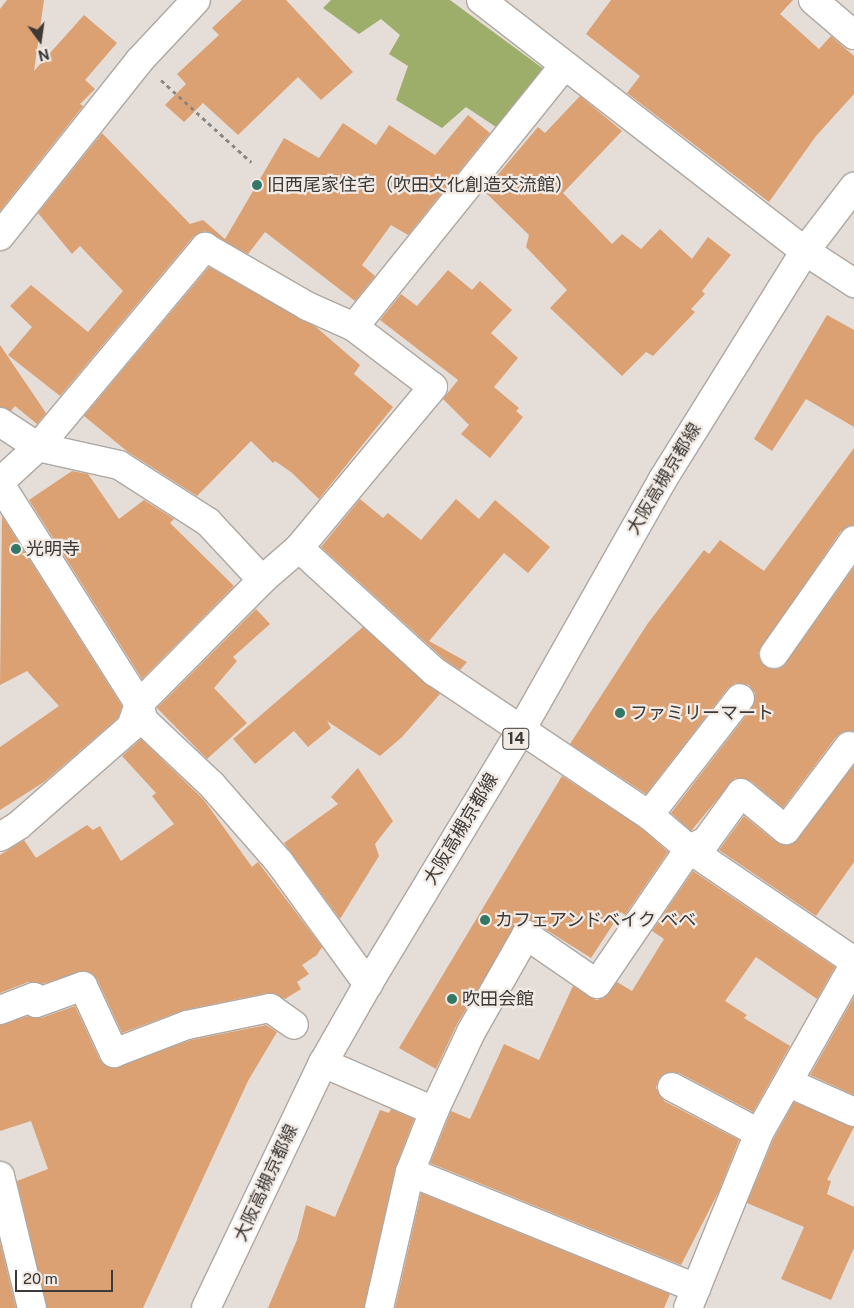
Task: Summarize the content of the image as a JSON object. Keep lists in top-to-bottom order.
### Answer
{
  "streets": {
    "street": ["大阪高槻京都線", "14"]
  },
  "places": [
    "旧西尾家住宅（吹田文化創造交流館）",
    "光明寺",
    "ファミリーマート",
    "カフェアンドベイク ベベ",
    "吹田会館"
  ],
  "scale_bar": "20 m",
  "north": "bottom"
}
